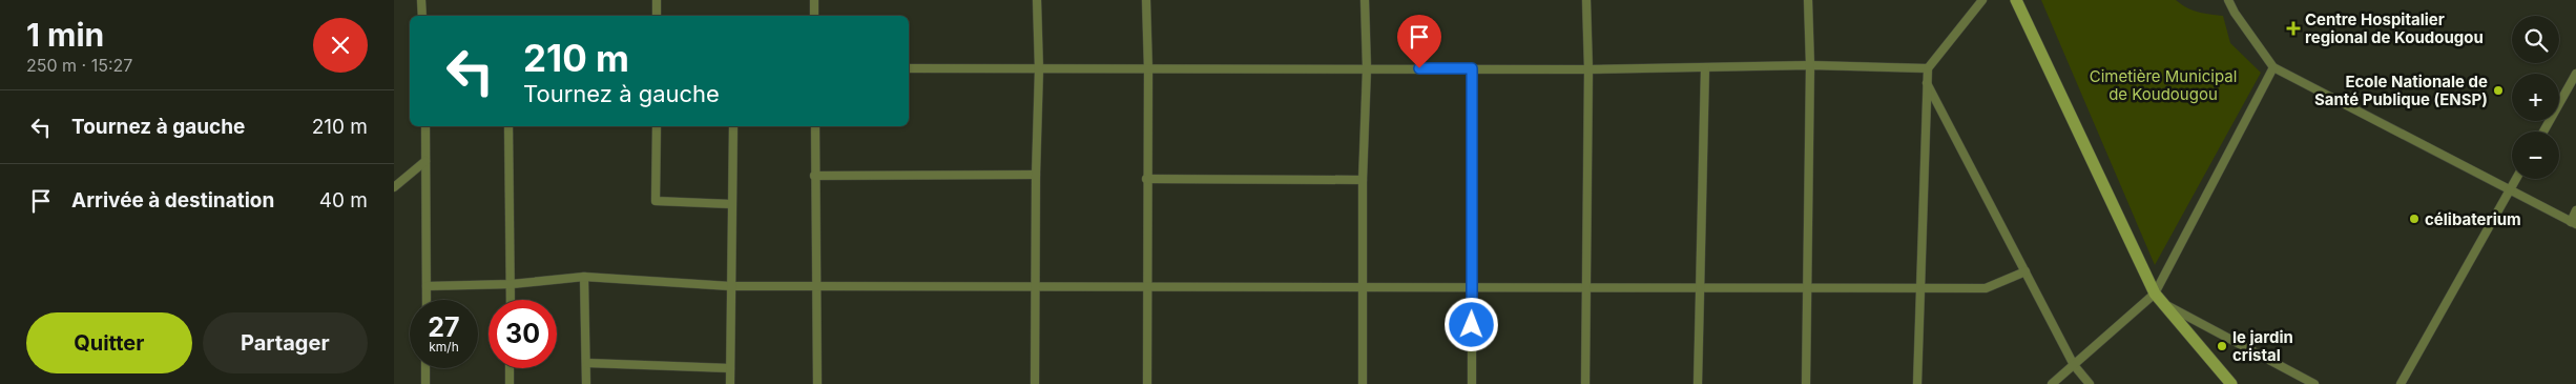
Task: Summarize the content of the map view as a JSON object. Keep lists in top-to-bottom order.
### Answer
{
  "parks": ["Cimetière Municipal de Koudougou"],
  "places": {
    "health": ["Centre Hospitalier regional de Koudougou"],
    "other": ["Ecole Nationale de Santé Publique (ENSP)", "célibaterium", "le jardin cristal"]
  },
  "page": {
    "heading": ["1 min", "250 m · 15:27"],
    "map_buttons": ["+", "−"],
    "turn": ["210 m", "Tournez à gauche"],
    "list": [
      {
        "name": "Tournez à gauche",
        "value": "210 m"
      },
      {
        "name": "Arrivée à destination",
        "value": "40 m"
      }
    ],
    "speed": "27 km/h",
    "limit": "30",
    "buttons": ["Quitter", "Partager"]
  }
}
